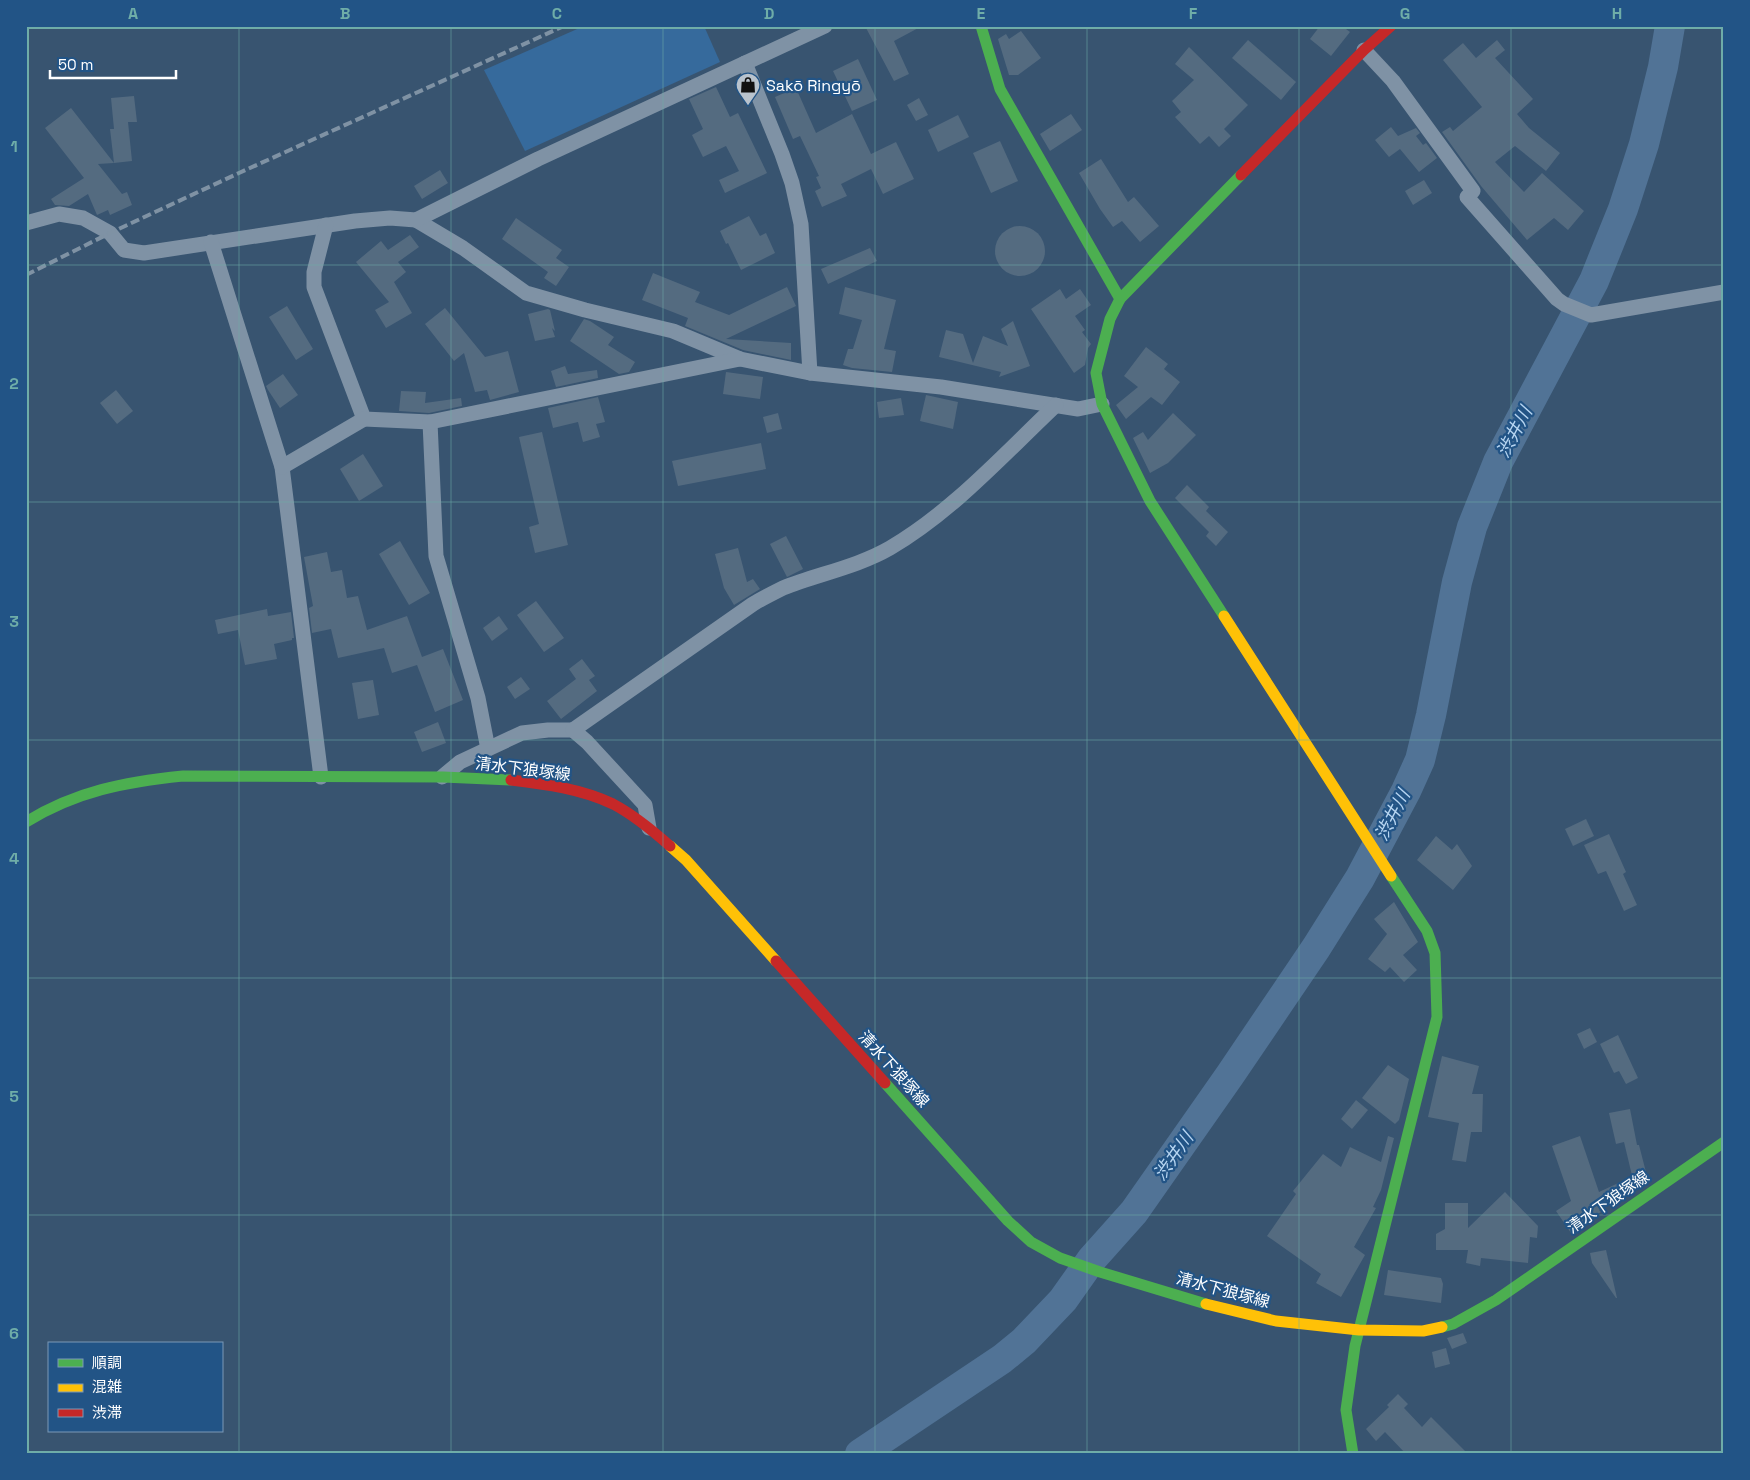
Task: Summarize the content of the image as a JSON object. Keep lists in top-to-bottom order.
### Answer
{
  "streets": {
    "main road": ["清水下狼塚線"]
  },
  "water": ["渋井川"],
  "places": {
    "shop": ["Sakō Ringyō"]
  },
  "legend": ["順調", "混雑", "渋滞"],
  "scale_bar": "50 m",
  "grid": {
    "columns": [
      "A",
      "B",
      "C",
      "D",
      "E",
      "F",
      "G",
      "H"
    ],
    "rows": [
      "1",
      "2",
      "3",
      "4",
      "5",
      "6"
    ]
  }
}
